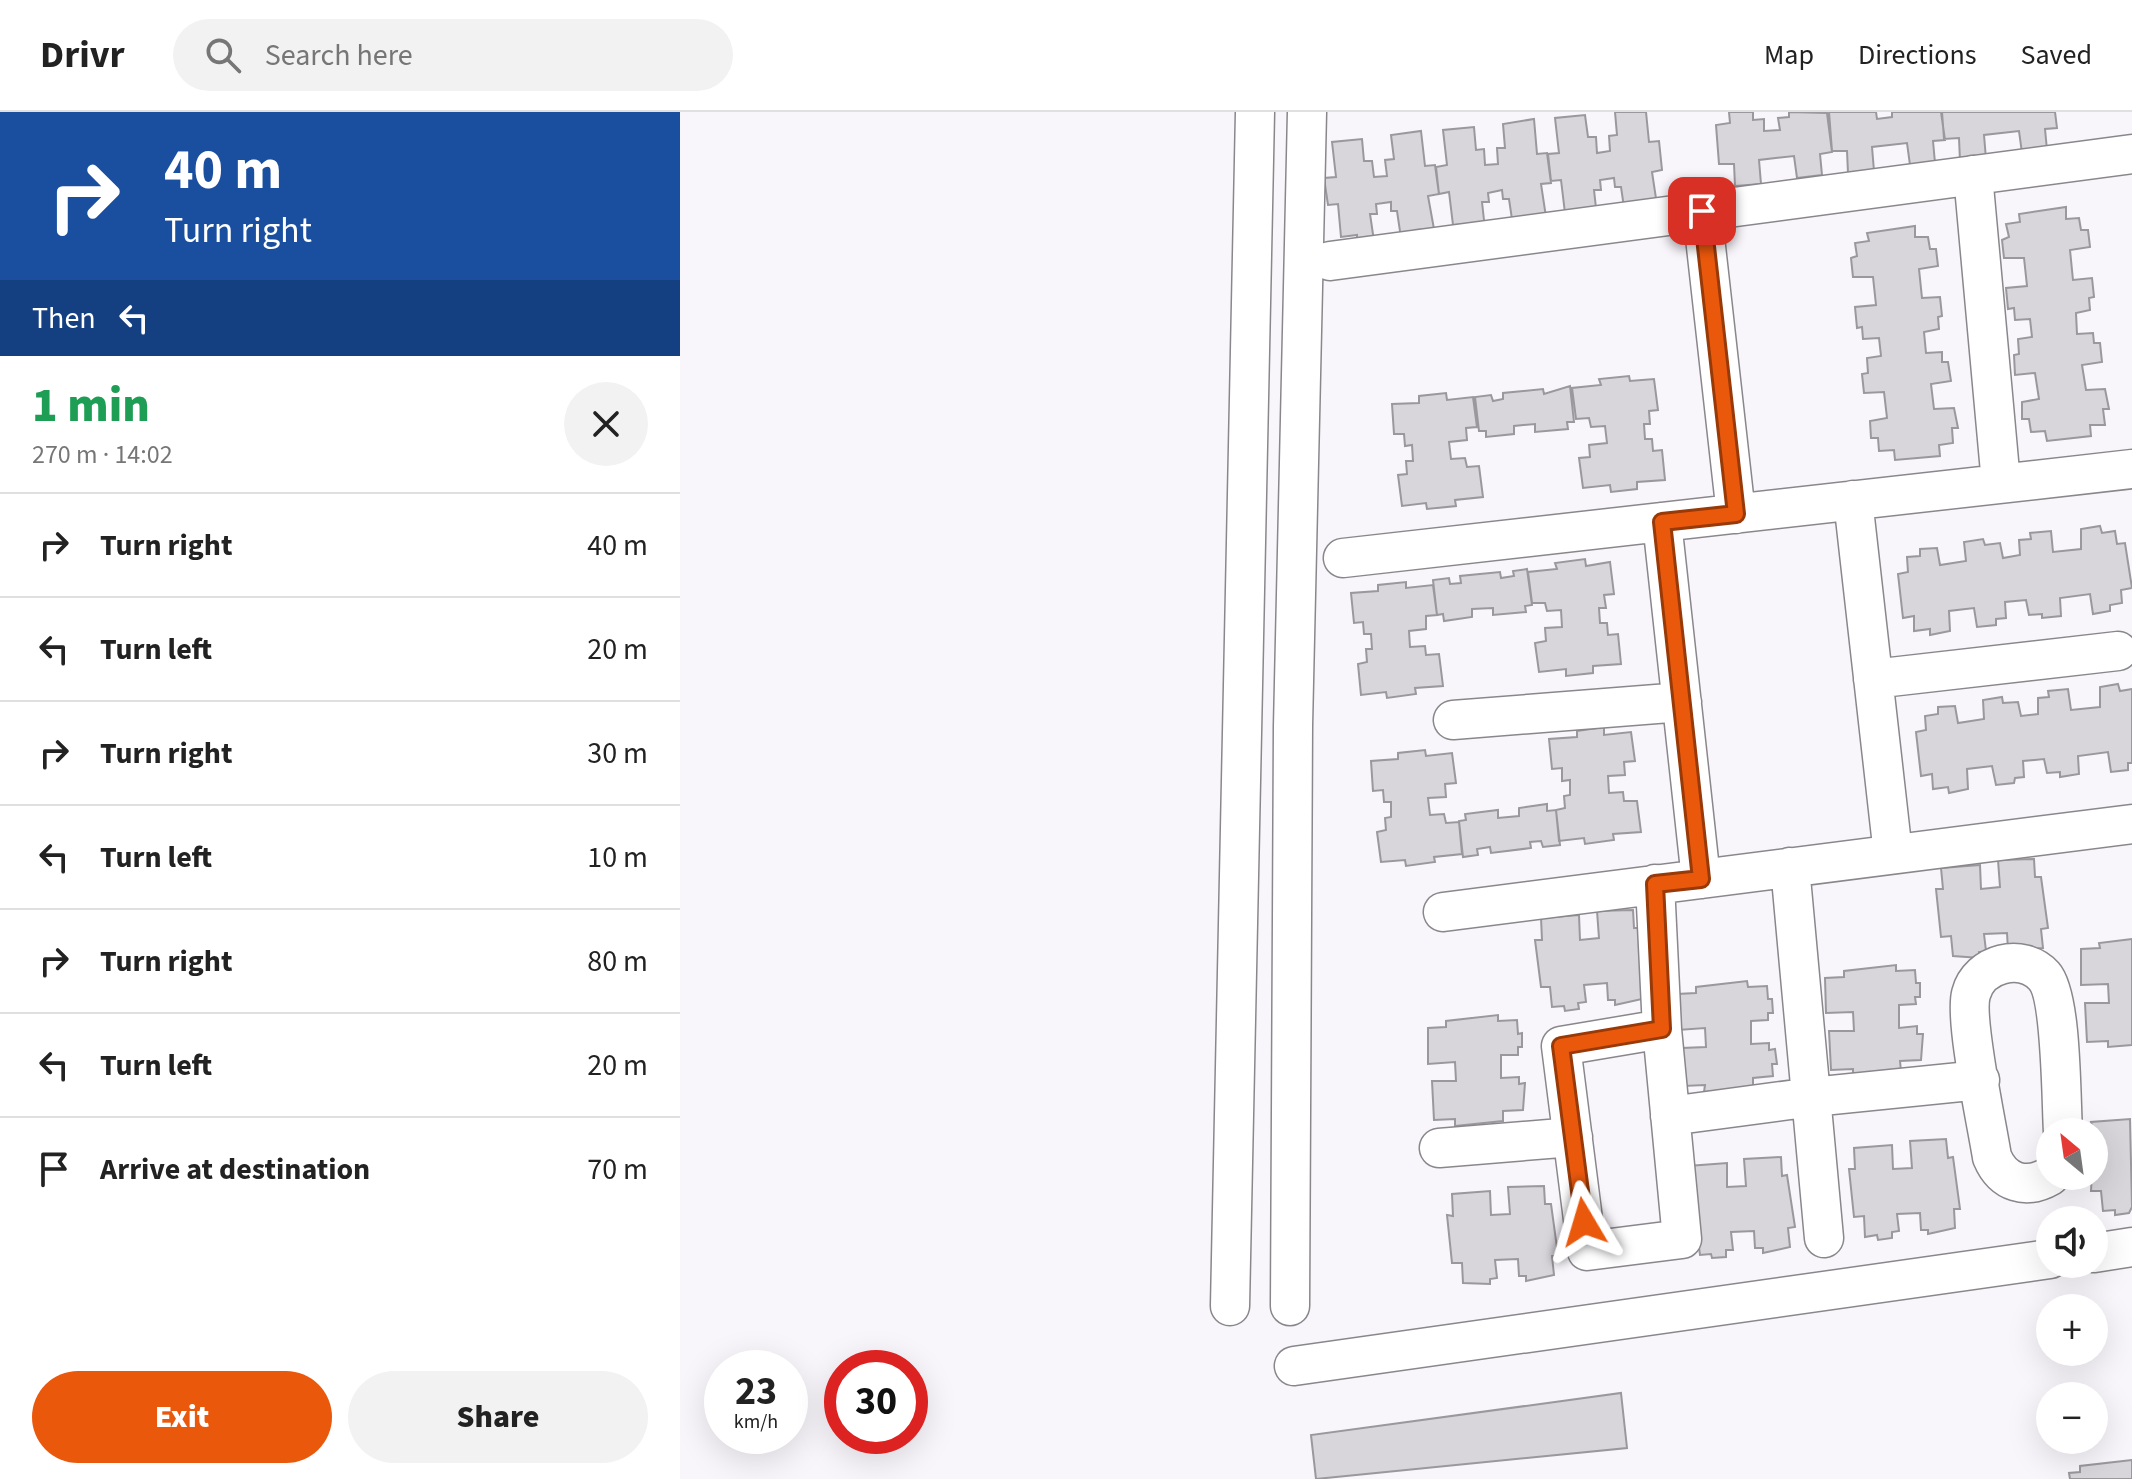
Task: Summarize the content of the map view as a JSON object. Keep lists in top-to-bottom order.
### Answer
{
  "north": "top left",
  "page": {
    "header": "Drivr",
    "search": "Search here",
    "nav": ["Map", "Directions", "Saved"],
    "turn": ["40 m", "Turn right"],
    "then": "Then",
    "heading": ["1 min", "270 m · 14:02"],
    "list": [
      {
        "name": "Turn right",
        "value": "40 m"
      },
      {
        "name": "Turn left",
        "value": "20 m"
      },
      {
        "name": "Turn right",
        "value": "30 m"
      },
      {
        "name": "Turn left",
        "value": "10 m"
      },
      {
        "name": "Turn right",
        "value": "80 m"
      },
      {
        "name": "Turn left",
        "value": "20 m"
      },
      {
        "name": "Arrive at destination",
        "value": "70 m"
      }
    ],
    "map_buttons": ["+", "−"],
    "speed": "23 km/h",
    "limit": "30",
    "buttons": ["Exit", "Share"]
  }
}
